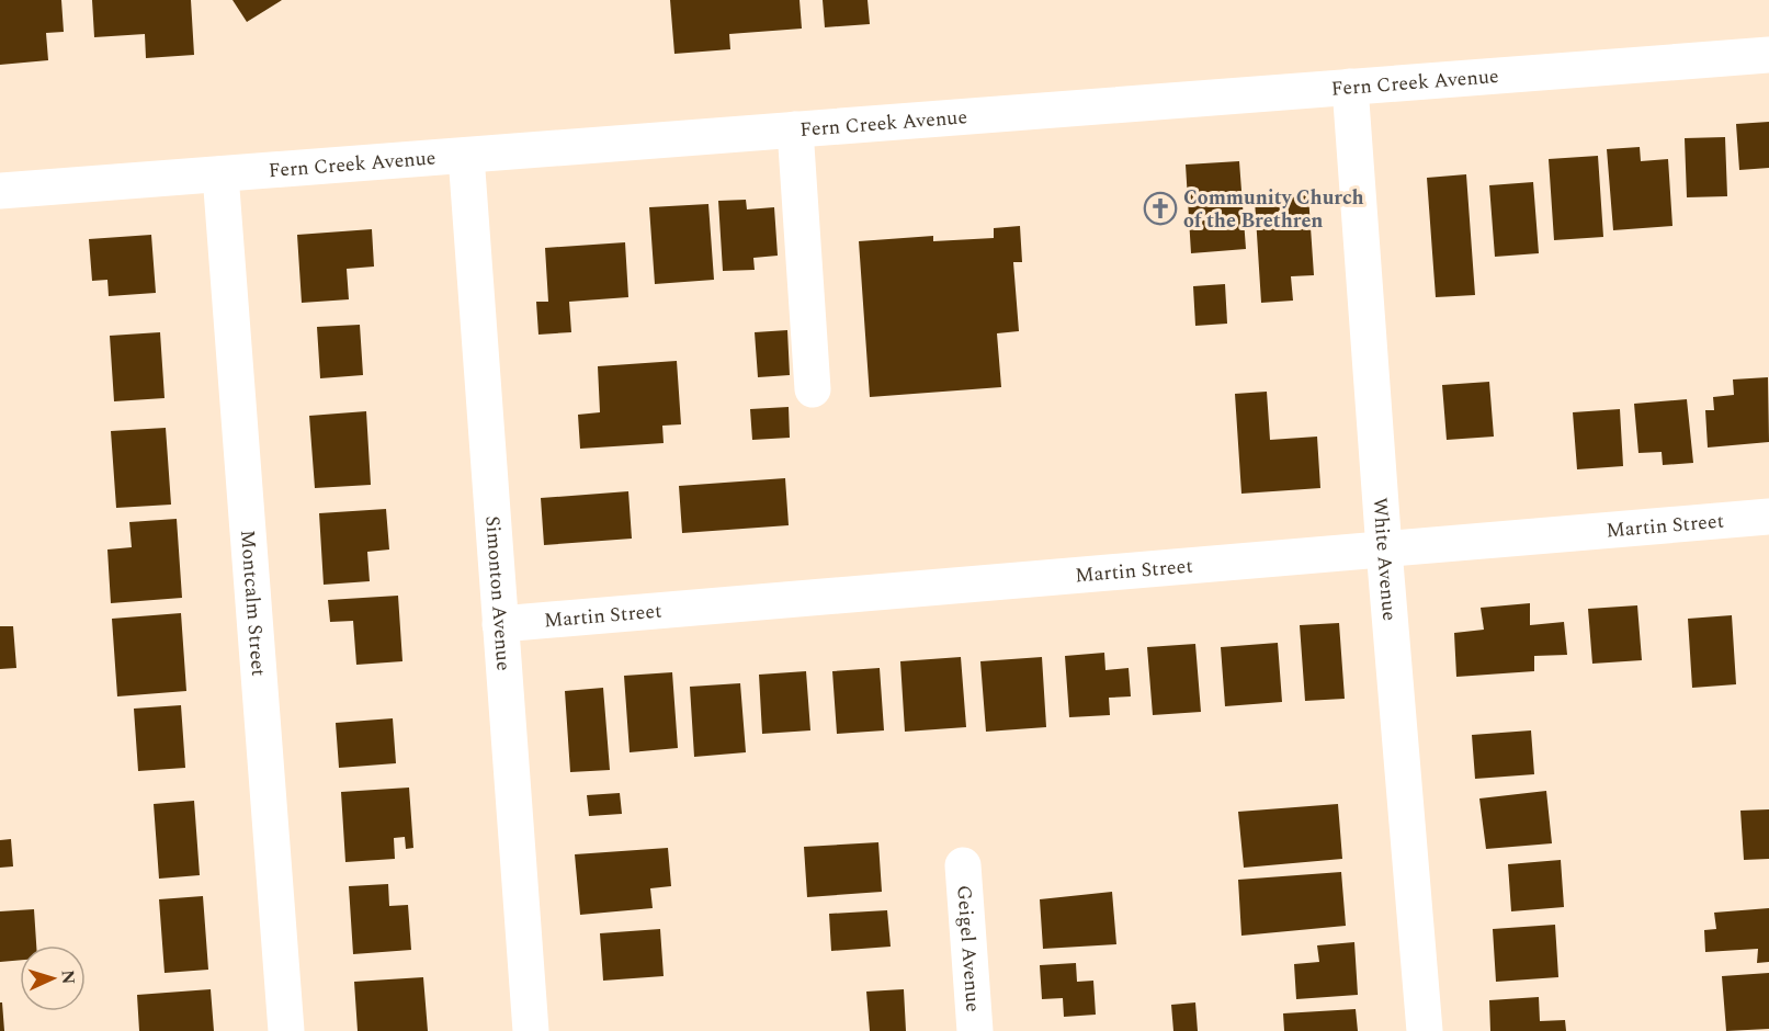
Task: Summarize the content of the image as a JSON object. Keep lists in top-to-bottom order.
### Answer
{
  "streets": {
    "street": [
      "Fern Creek Avenue",
      "Martin Street",
      "White Avenue",
      "Simonton Avenue",
      "Montcalm Street",
      "Geigel Avenue"
    ]
  },
  "crossings": [
    ["Fern Creek Avenue", "White Avenue"],
    ["Fern Creek Avenue", "Simonton Avenue"],
    ["Fern Creek Avenue", "Montcalm Street"],
    ["Martin Street", "White Avenue"],
    ["Martin Street", "Simonton Avenue"]
  ],
  "places": {
    "church": ["Community Church of the Brethren"]
  },
  "north": "right"
}
